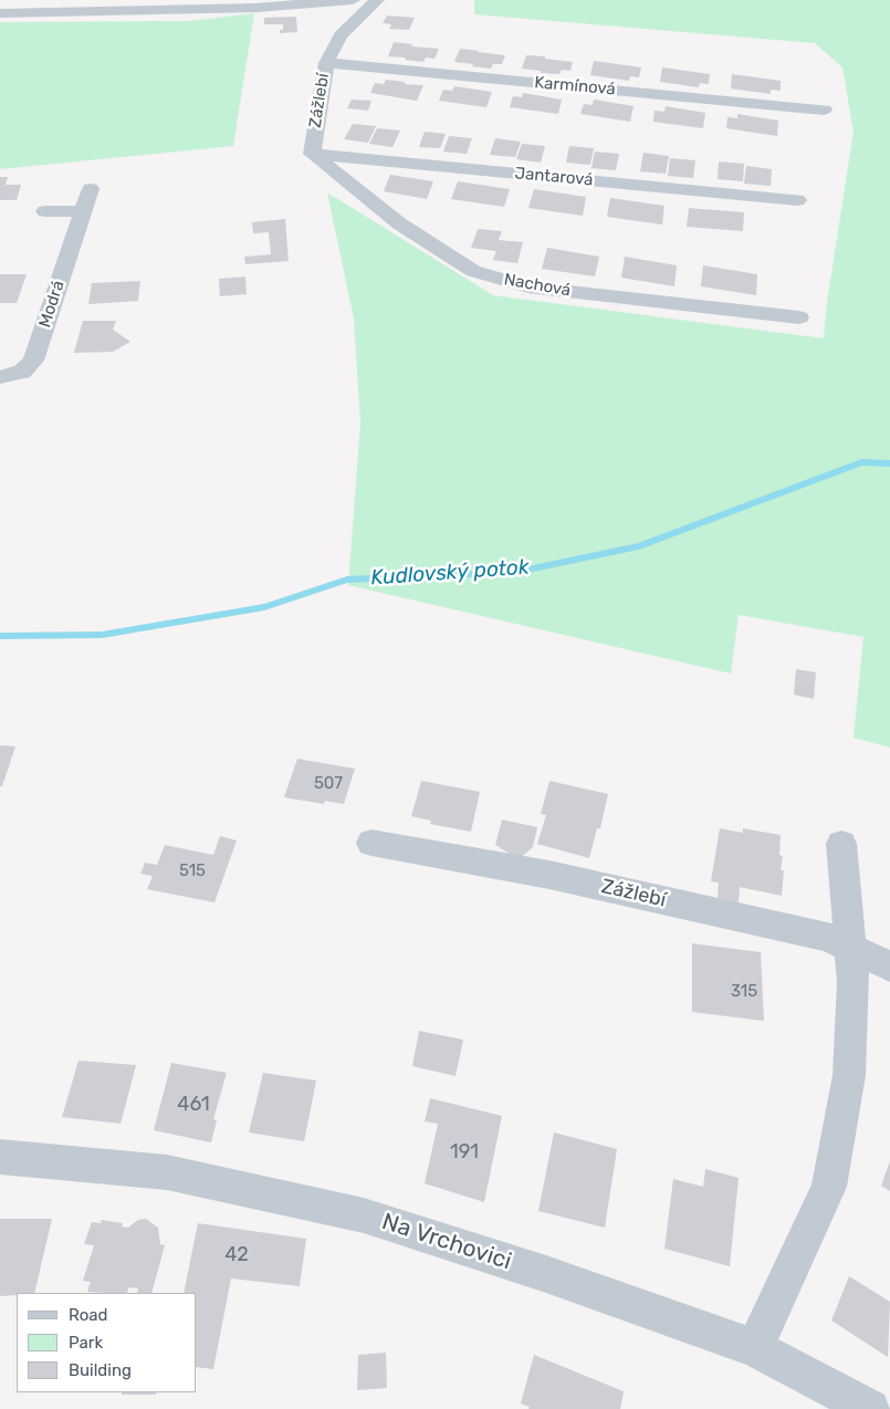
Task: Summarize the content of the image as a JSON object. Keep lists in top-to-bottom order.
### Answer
{
  "streets": {
    "street": [
      "Karmínová",
      "Zážlebí",
      "Jantarová",
      "Nachová",
      "Modrá",
      "Na Vrchovici"
    ]
  },
  "crossings": [
    ["Karmínová", "Zážlebí"],
    ["Zážlebí", "Jantarová"],
    ["Zážlebí", "Nachová"],
    ["Jantarová", "Nachová"]
  ],
  "water": ["Kudlovský potok"],
  "house_numbers": [
    "507",
    "515",
    "315",
    "461",
    "191",
    "42"
  ],
  "legend": ["Road", "Park", "Building"]
}
